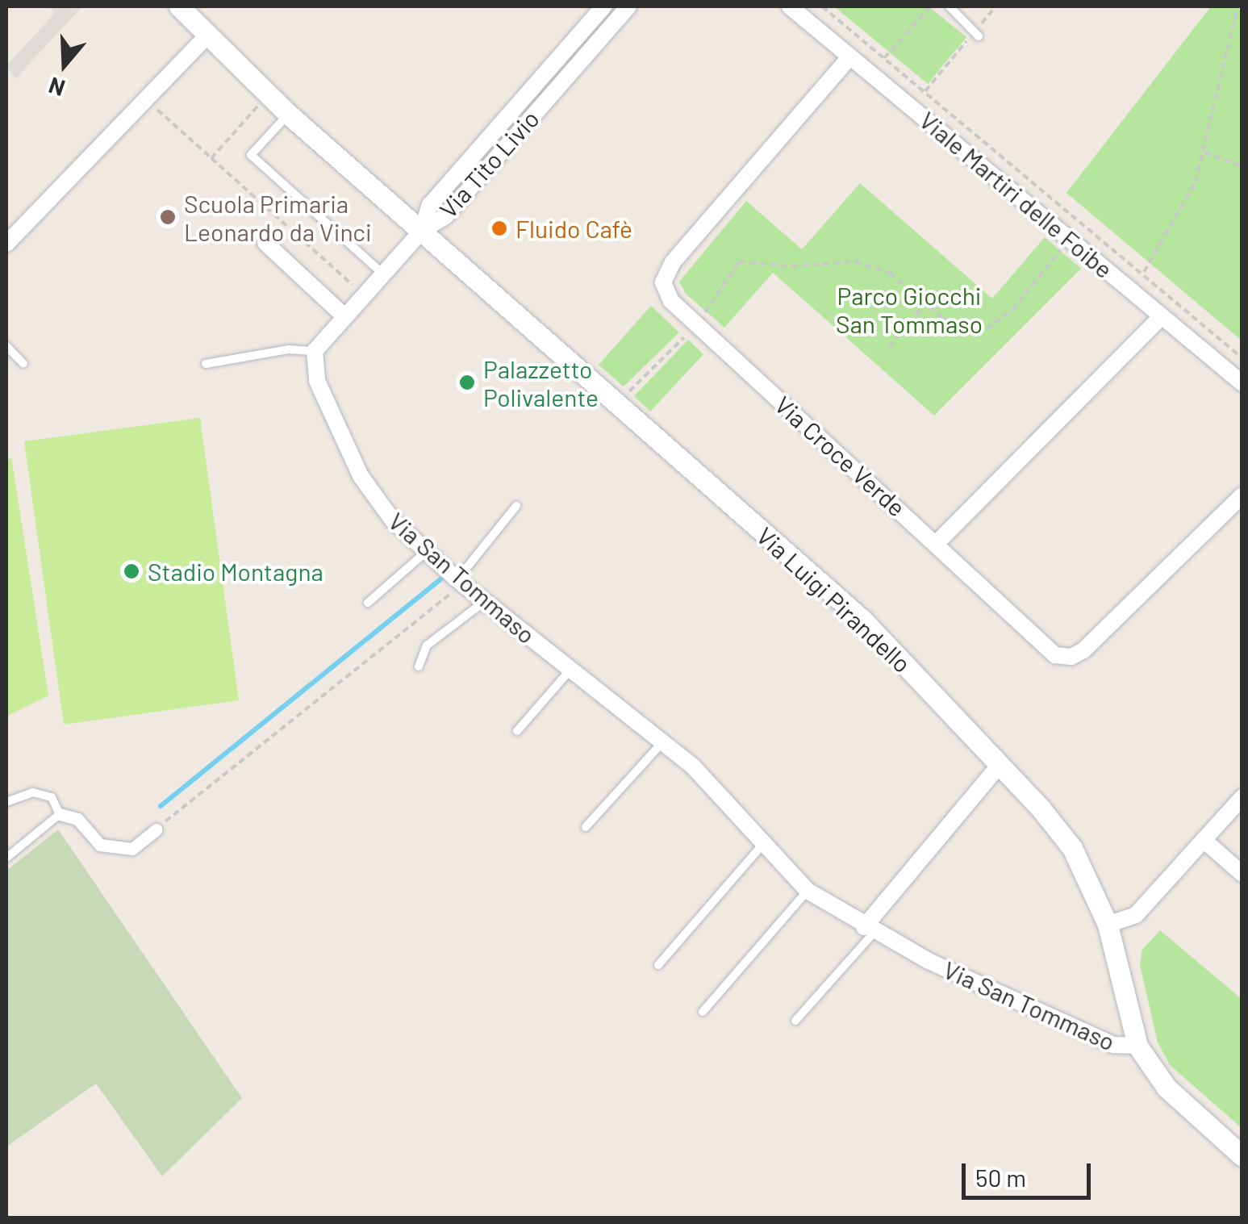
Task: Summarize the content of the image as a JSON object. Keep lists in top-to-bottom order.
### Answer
{
  "streets": {
    "street": [
      "Via Tito Livio",
      "Viale Martiri delle Foibe",
      "Via Croce Verde",
      "Via San Tommaso",
      "Via Luigi Pirandello"
    ]
  },
  "crossings": [
    ["Via Tito Livio", "Via Luigi Pirandello"],
    ["Viale Martiri delle Foibe", "Via Croce Verde"],
    ["Via San Tommaso", "Via Luigi Pirandello"]
  ],
  "parks": ["Parco Giocchi San Tommaso"],
  "places": [
    "Scuola Primaria Leonardo da Vinci",
    "Fluido Cafè",
    "Palazzetto Polivalente",
    "Stadio Montagna"
  ],
  "scale_bar": "50 m",
  "north": "bottom"
}
